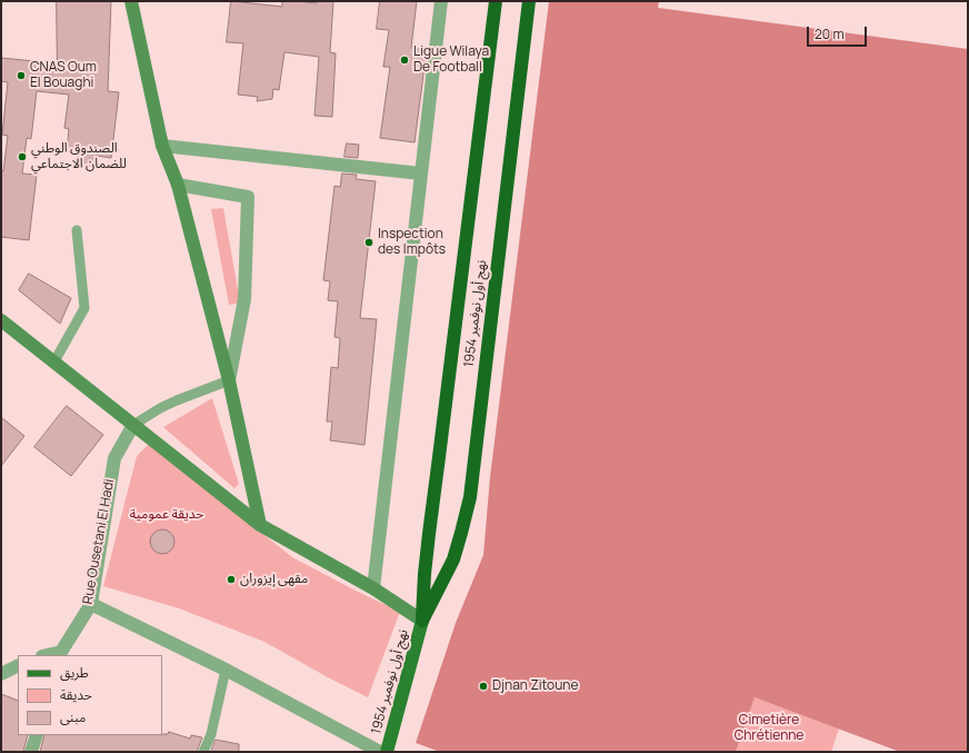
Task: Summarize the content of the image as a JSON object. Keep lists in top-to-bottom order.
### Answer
{
  "streets": {
    "highway": ["نهج أول نوفمبر 1954"],
    "street": ["Rue Ousetani El Hadi"]
  },
  "parks": ["حديقة عمومية", "Cimetière Chrétienne"],
  "places": [
    "Ligue Wilaya De Football",
    "CNAS Oum El Bouaghi",
    "الصندوق الوطني للضمان الاجتماعي",
    "Inspection des Impôts",
    "مقهى إيزوران",
    "Djnan Zitoune"
  ],
  "legend": ["طريق", "حديقة", "مبنى"],
  "scale_bar": "20 m"
}
